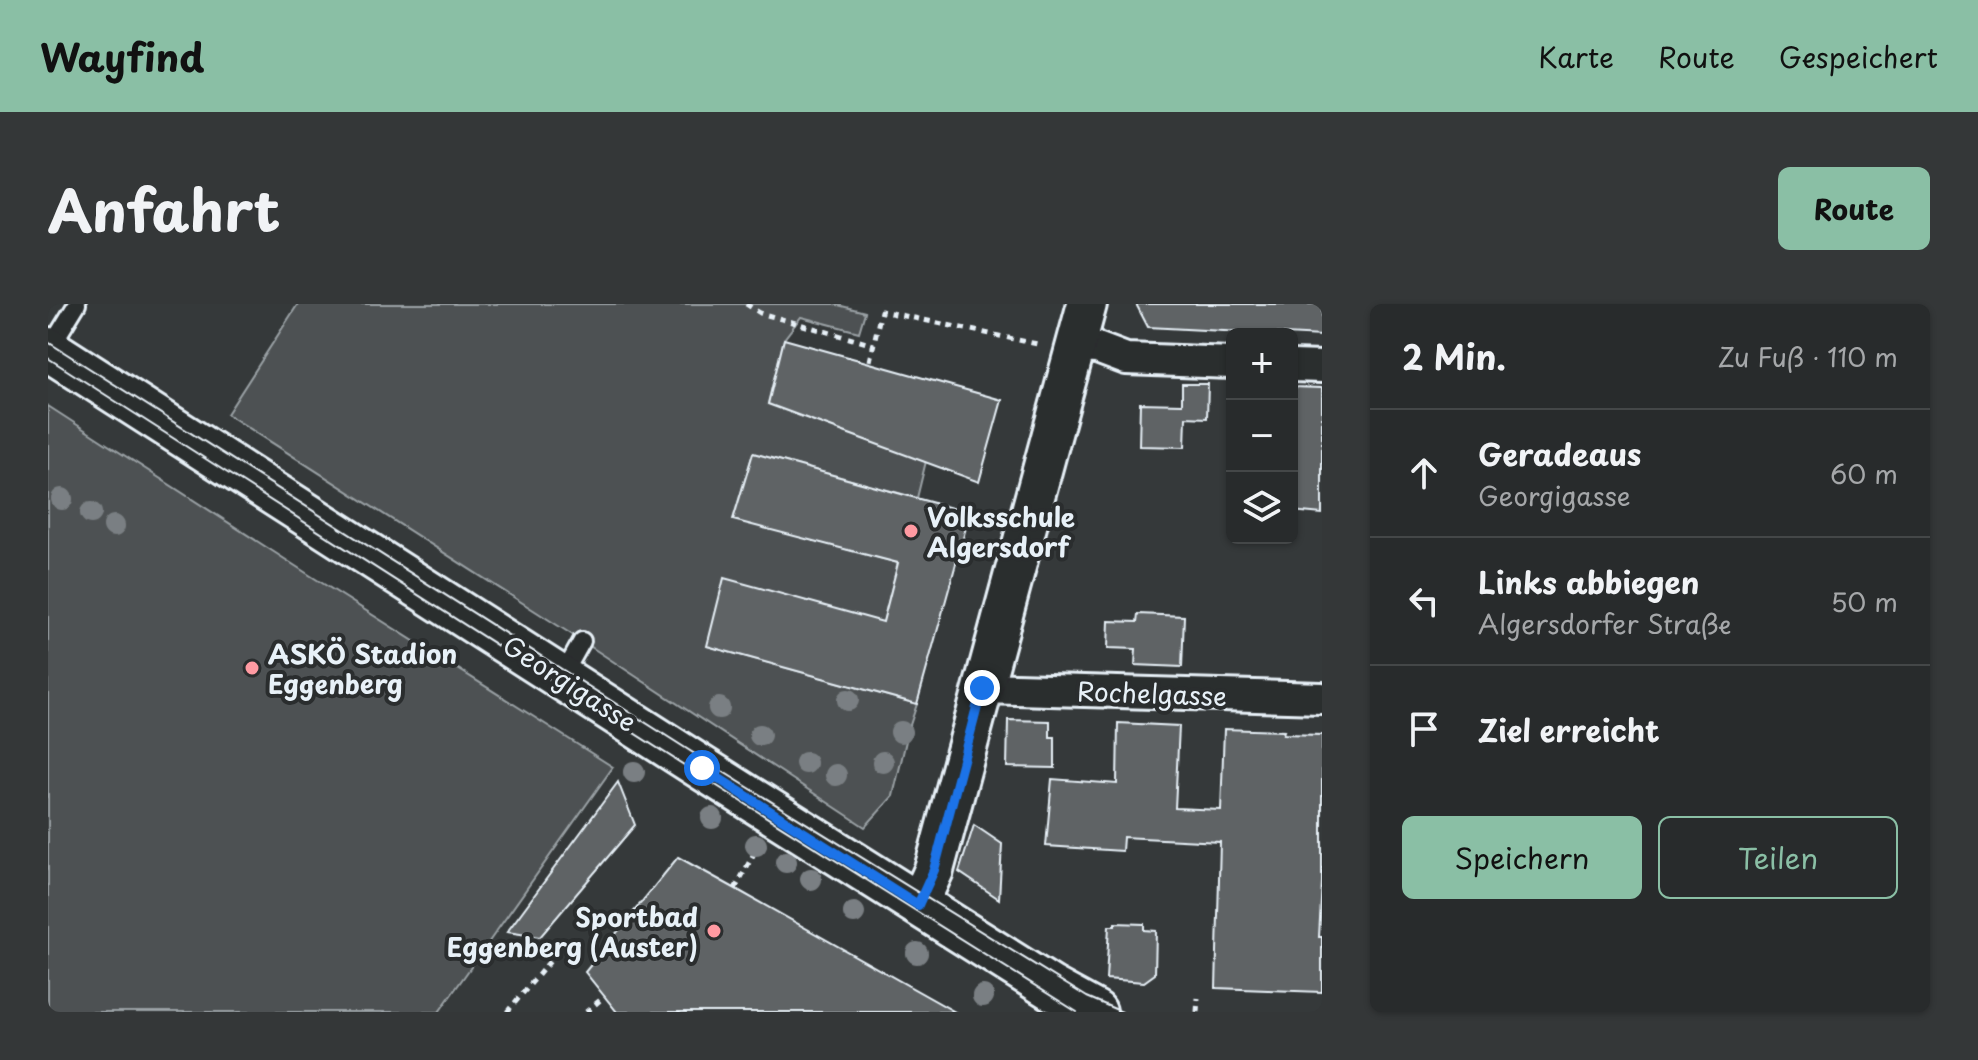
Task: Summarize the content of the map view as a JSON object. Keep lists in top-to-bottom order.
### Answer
{
  "streets": {
    "main road": ["Georgigasse"],
    "street": ["Rochelgasse"]
  },
  "places": ["Volksschule Algersdorf", "ASKÖ Stadion Eggenberg", "Sportbad Eggenberg (Auster)"],
  "page": {
    "header": "Wayfind",
    "nav": ["Karte", "Route", "Gespeichert"],
    "title": "Anfahrt",
    "buttons": [
      "Route",
      ["Speichern", "Teilen"]
    ],
    "heading": ["2 Min.", "Zu Fuß · 110 m"],
    "map_buttons": ["+", "−"],
    "list": [
      ["Geradeaus", "Georgigasse", "60 m"],
      ["Links abbiegen", "Algersdorfer Straße", "50 m"],
      "Ziel erreicht"
    ]
  }
}
